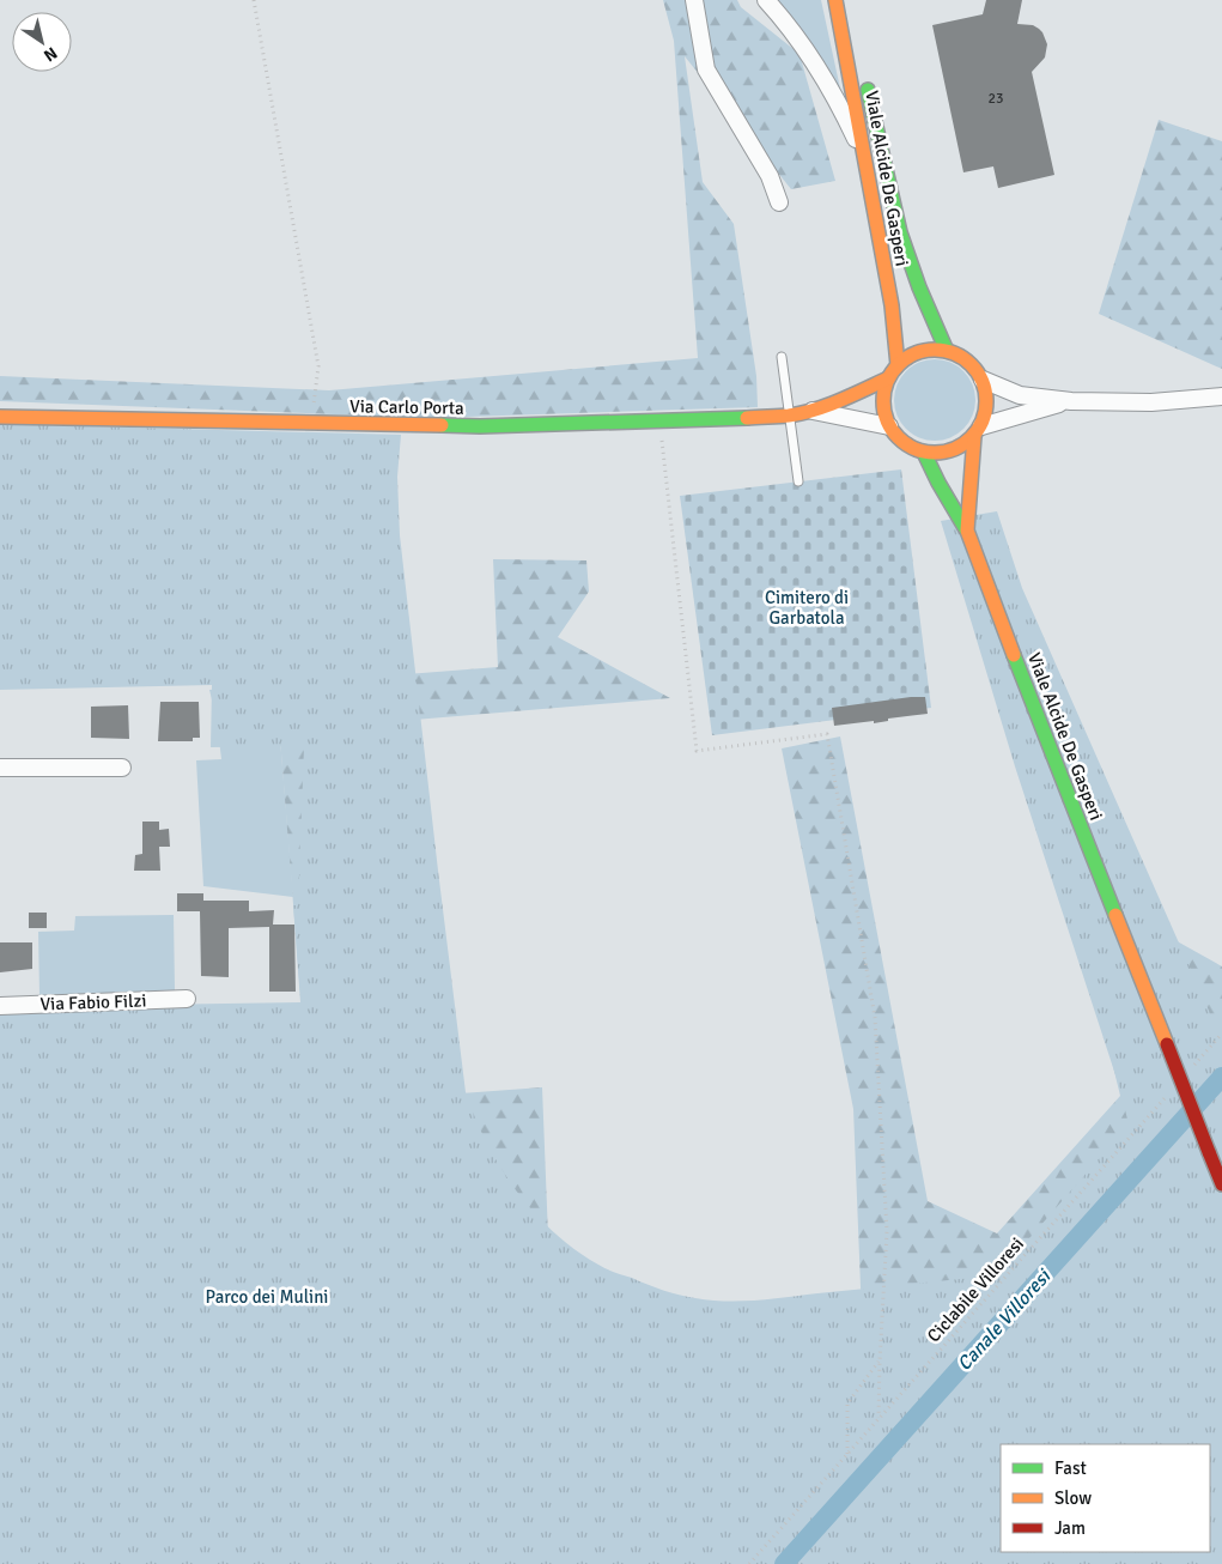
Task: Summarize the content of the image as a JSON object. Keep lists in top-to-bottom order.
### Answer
{
  "streets": {
    "street": ["Viale Alcide De Gasperi", "Via Carlo Porta", "Via Fabio Filzi"],
    "path": ["Ciclabile Villoresi"]
  },
  "crossings": [
    ["Viale Alcide De Gasperi", "Via Carlo Porta"]
  ],
  "water": ["Canale Villoresi"],
  "parks": ["Cimitero di Garbatola", "Parco dei Mulini"],
  "house_numbers": ["23"],
  "legend": ["Fast", "Slow", "Jam"],
  "north": "bottom right"
}
